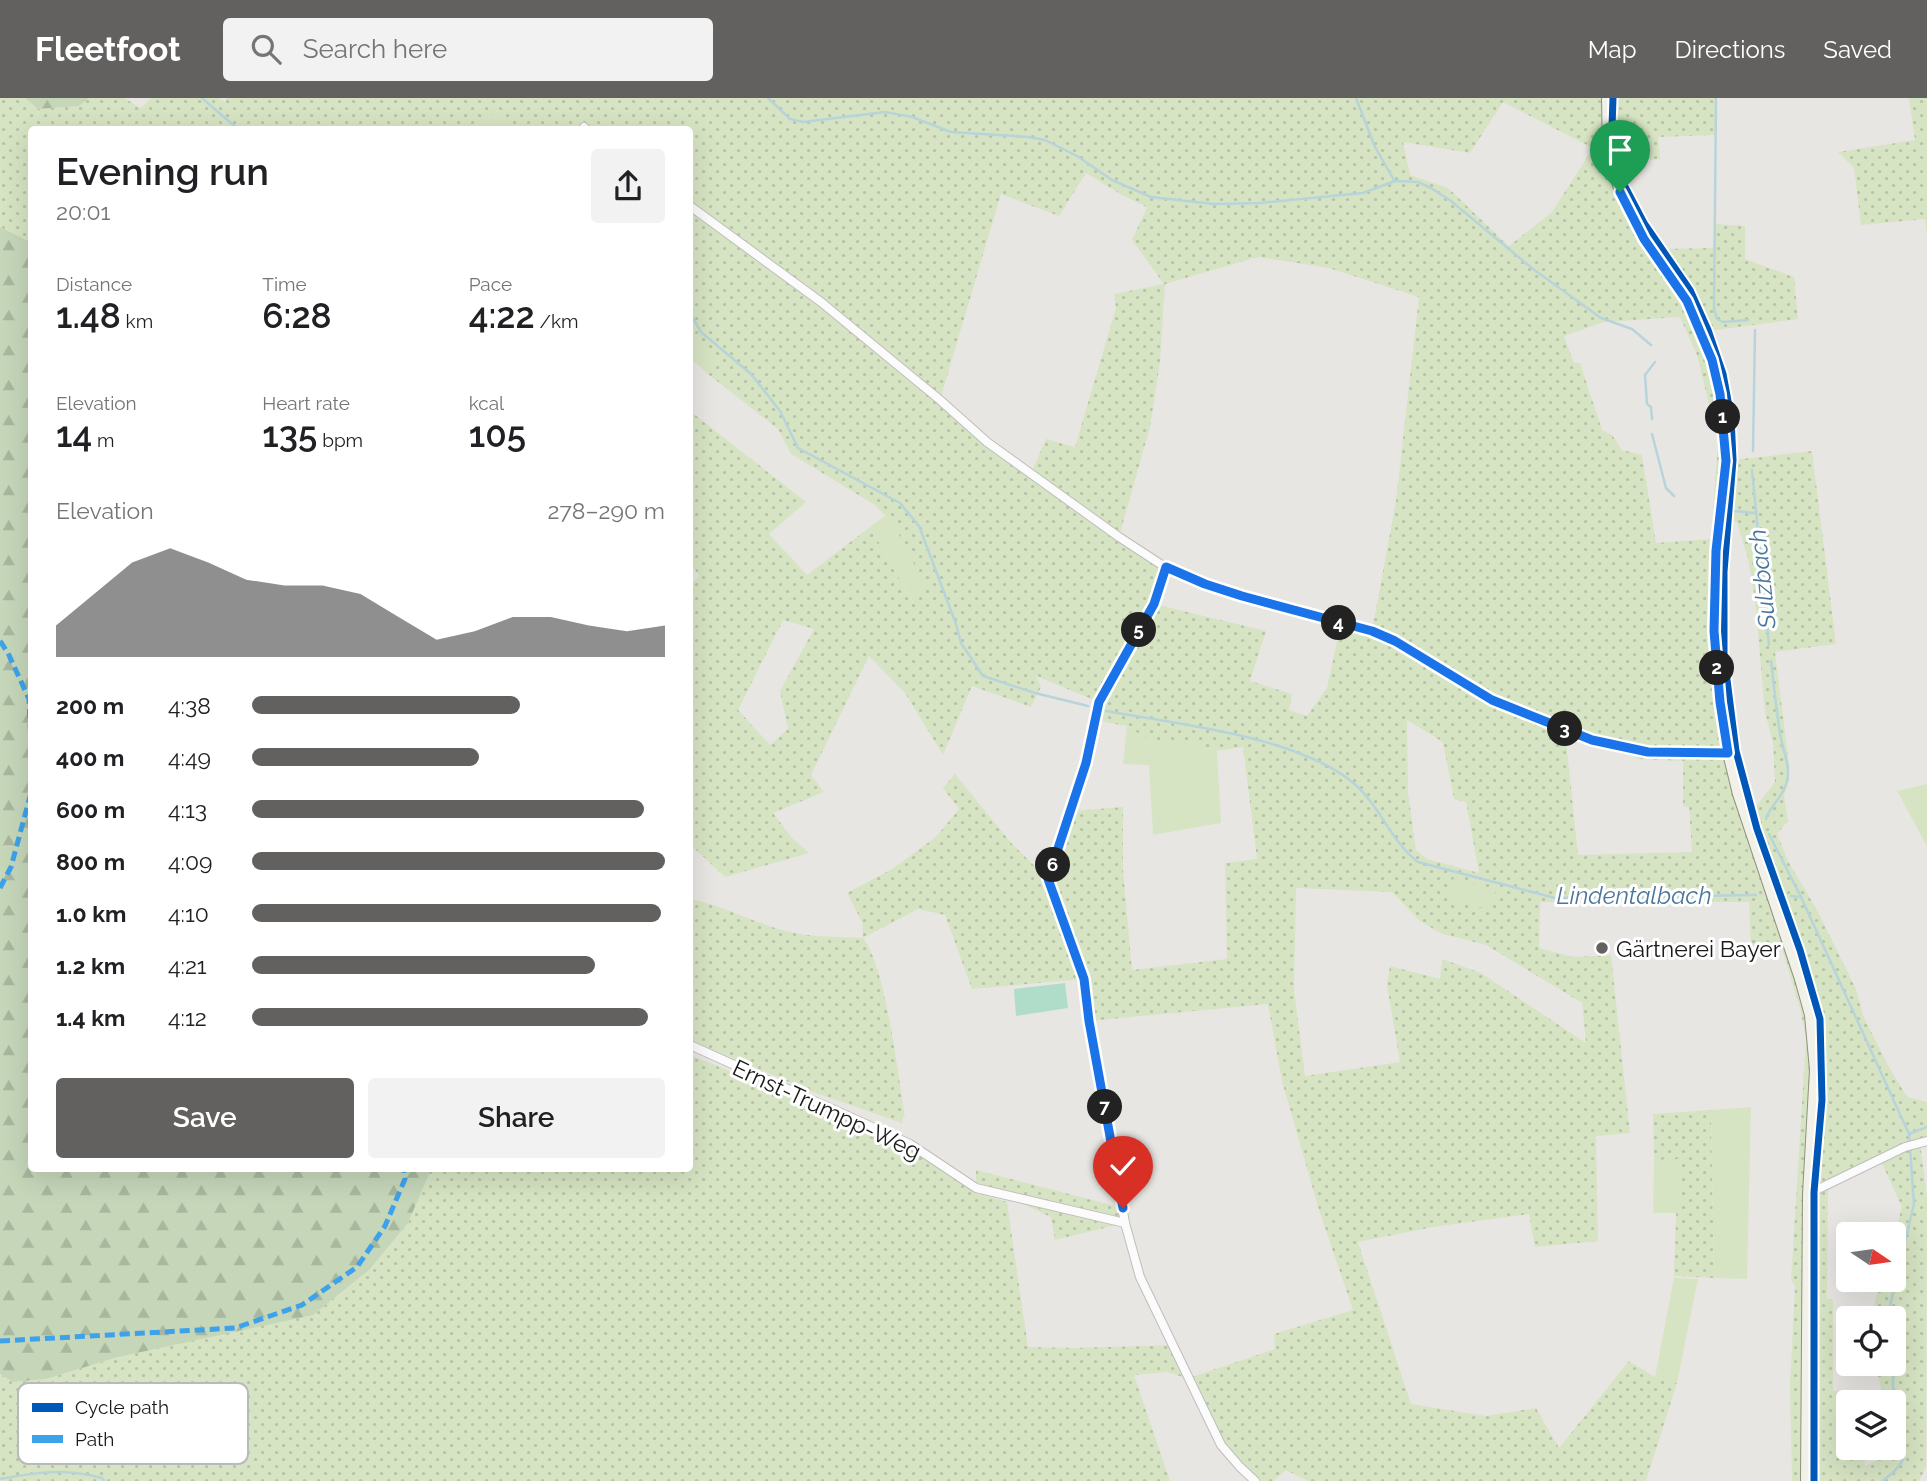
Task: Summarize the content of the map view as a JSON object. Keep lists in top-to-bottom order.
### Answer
{
  "streets": {
    "street": ["Ernst-Trumpp-Weg"]
  },
  "water": ["Sulzbach", "Lindentalbach"],
  "places": ["Gärtnerei Bayer"],
  "legend": ["Cycle path", "Path"],
  "north": "right",
  "page": {
    "header": "Fleetfoot",
    "search": "Search here",
    "nav": ["Map", "Directions", "Saved"],
    "heading": ["Evening run", "20:01"],
    "stats": [
      ["Distance", "1.48 km"],
      ["Time", "6:28"],
      ["Pace", "4:22 /km"],
      ["Elevation", "14 m"],
      ["Heart rate", "135 bpm"],
      ["kcal", "105"]
    ],
    "pins": [
      "1",
      "4",
      "5",
      "2",
      "3",
      "6",
      "7"
    ],
    "chart": ["Elevation", "278–290 m"],
    "list": [
      {
        "name": "200 m",
        "note": "4:38"
      },
      {
        "name": "400 m",
        "note": "4:49"
      },
      {
        "name": "600 m",
        "note": "4:13"
      },
      {
        "name": "800 m",
        "note": "4:09"
      },
      {
        "name": "1.0 km",
        "note": "4:10"
      },
      {
        "name": "1.2 km",
        "note": "4:21"
      },
      {
        "name": "1.4 km",
        "note": "4:12"
      }
    ],
    "buttons": ["Save", "Share"]
  }
}
